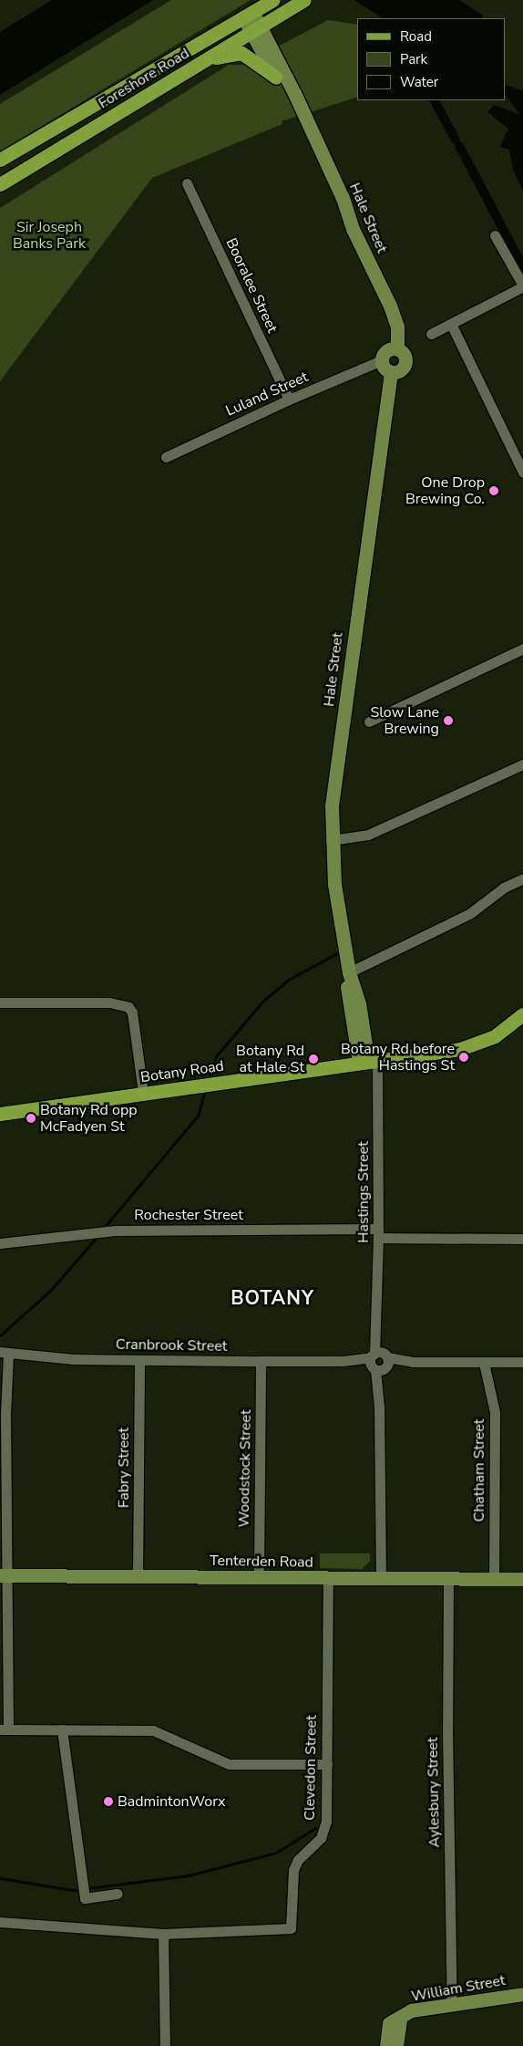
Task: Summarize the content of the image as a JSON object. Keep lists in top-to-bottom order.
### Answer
{
  "streets": {
    "main road": ["Foreshore Road", "Botany Road"],
    "street": [
      "Hale Street",
      "Booralee Street",
      "Luland Street",
      "Hastings Street",
      "Rochester Street",
      "Cranbrook Street",
      "Fabry Street",
      "Woodstock Street",
      "Chatham Street",
      "Tenterden Road",
      "Clevedon Street",
      "Aylesbury Street",
      "William Street"
    ]
  },
  "crossings": [
    ["Foreshore Road", "Hale Street"],
    ["Hale Street", "Luland Street"],
    ["Hale Street", "Botany Road"],
    ["Hale Street", "Hastings Street"],
    ["Booralee Street", "Luland Street"],
    ["Botany Road", "Hastings Street"],
    ["Hastings Street", "Rochester Street"],
    ["Hastings Street", "Cranbrook Street"],
    ["Hastings Street", "Tenterden Road"],
    ["Cranbrook Street", "Fabry Street"],
    ["Cranbrook Street", "Woodstock Street"],
    ["Cranbrook Street", "Chatham Street"],
    ["Fabry Street", "Tenterden Road"],
    ["Woodstock Street", "Tenterden Road"],
    ["Chatham Street", "Tenterden Road"],
    ["Tenterden Road", "Clevedon Street"],
    ["Tenterden Road", "Aylesbury Street"],
    ["Aylesbury Street", "William Street"]
  ],
  "districts": ["BOTANY"],
  "parks": ["Sir Joseph Banks Park"],
  "places": [
    "One Drop Brewing Co.",
    "Slow Lane Brewing",
    "Botany Rd before Hastings St",
    "Botany Rd at Hale St",
    "Botany Rd opp McFadyen St",
    "BadmintonWorx"
  ],
  "legend": ["Road", "Park", "Water"]
}
